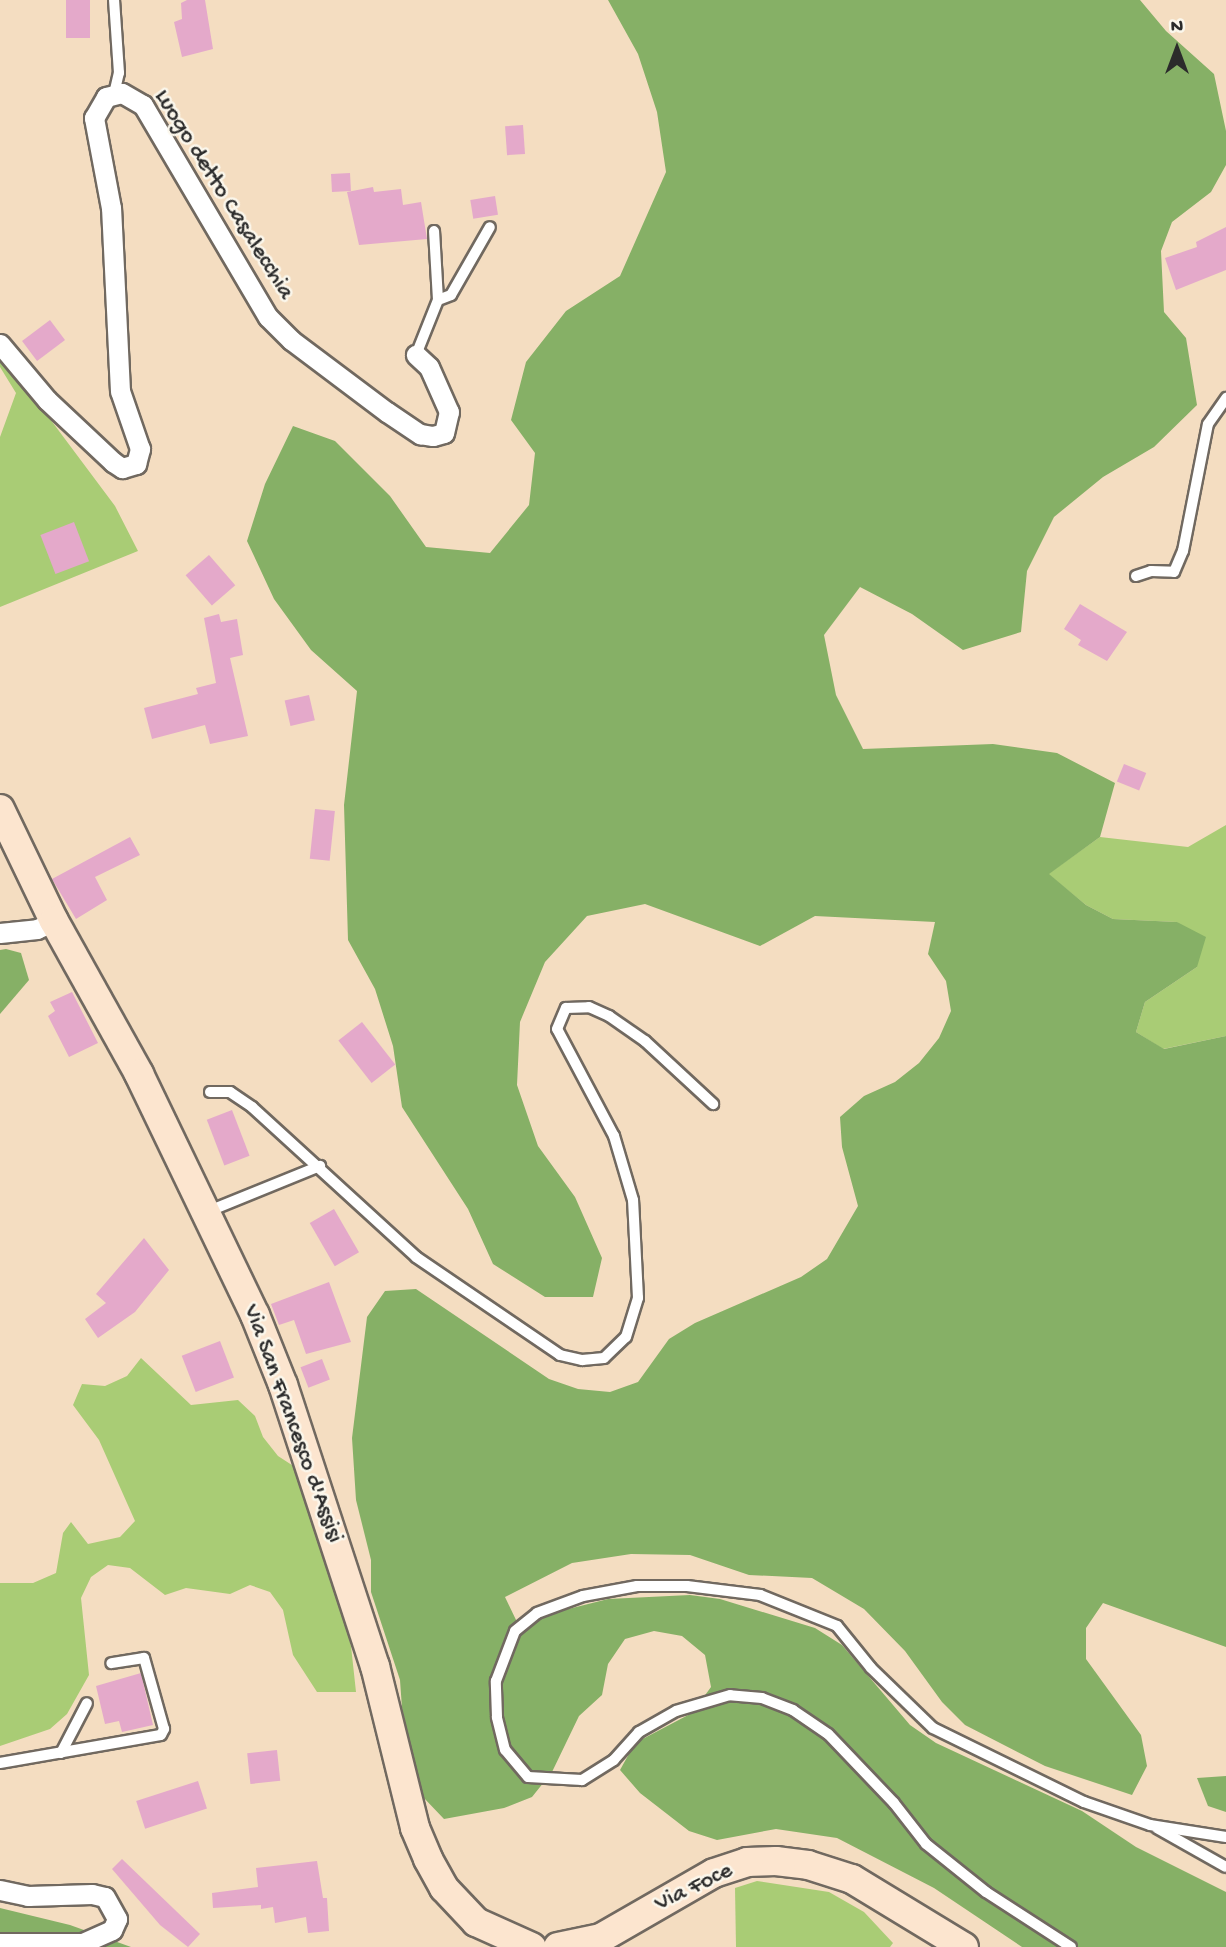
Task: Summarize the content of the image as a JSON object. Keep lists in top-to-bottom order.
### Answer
{
  "streets": {
    "main road": ["Via San Francesco d'Assisi", "Via Foce"],
    "street": ["Luogo detto Casalecchia"]
  },
  "north": "top"
}
